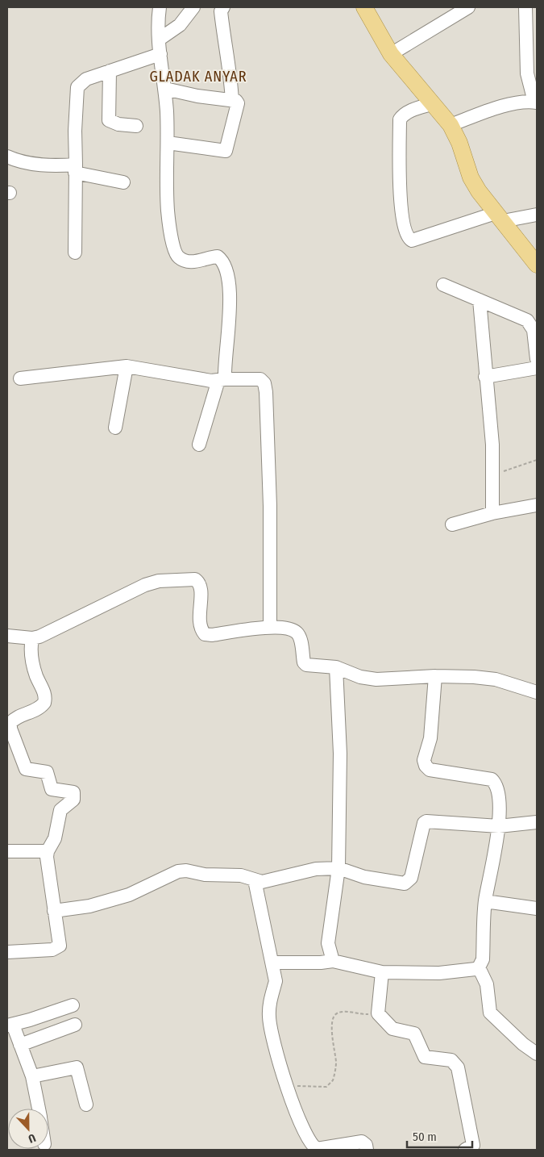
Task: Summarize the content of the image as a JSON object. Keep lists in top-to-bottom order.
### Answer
{
  "districts": ["GLADAK ANYAR"],
  "scale_bar": "50 m",
  "north": "bottom"
}
